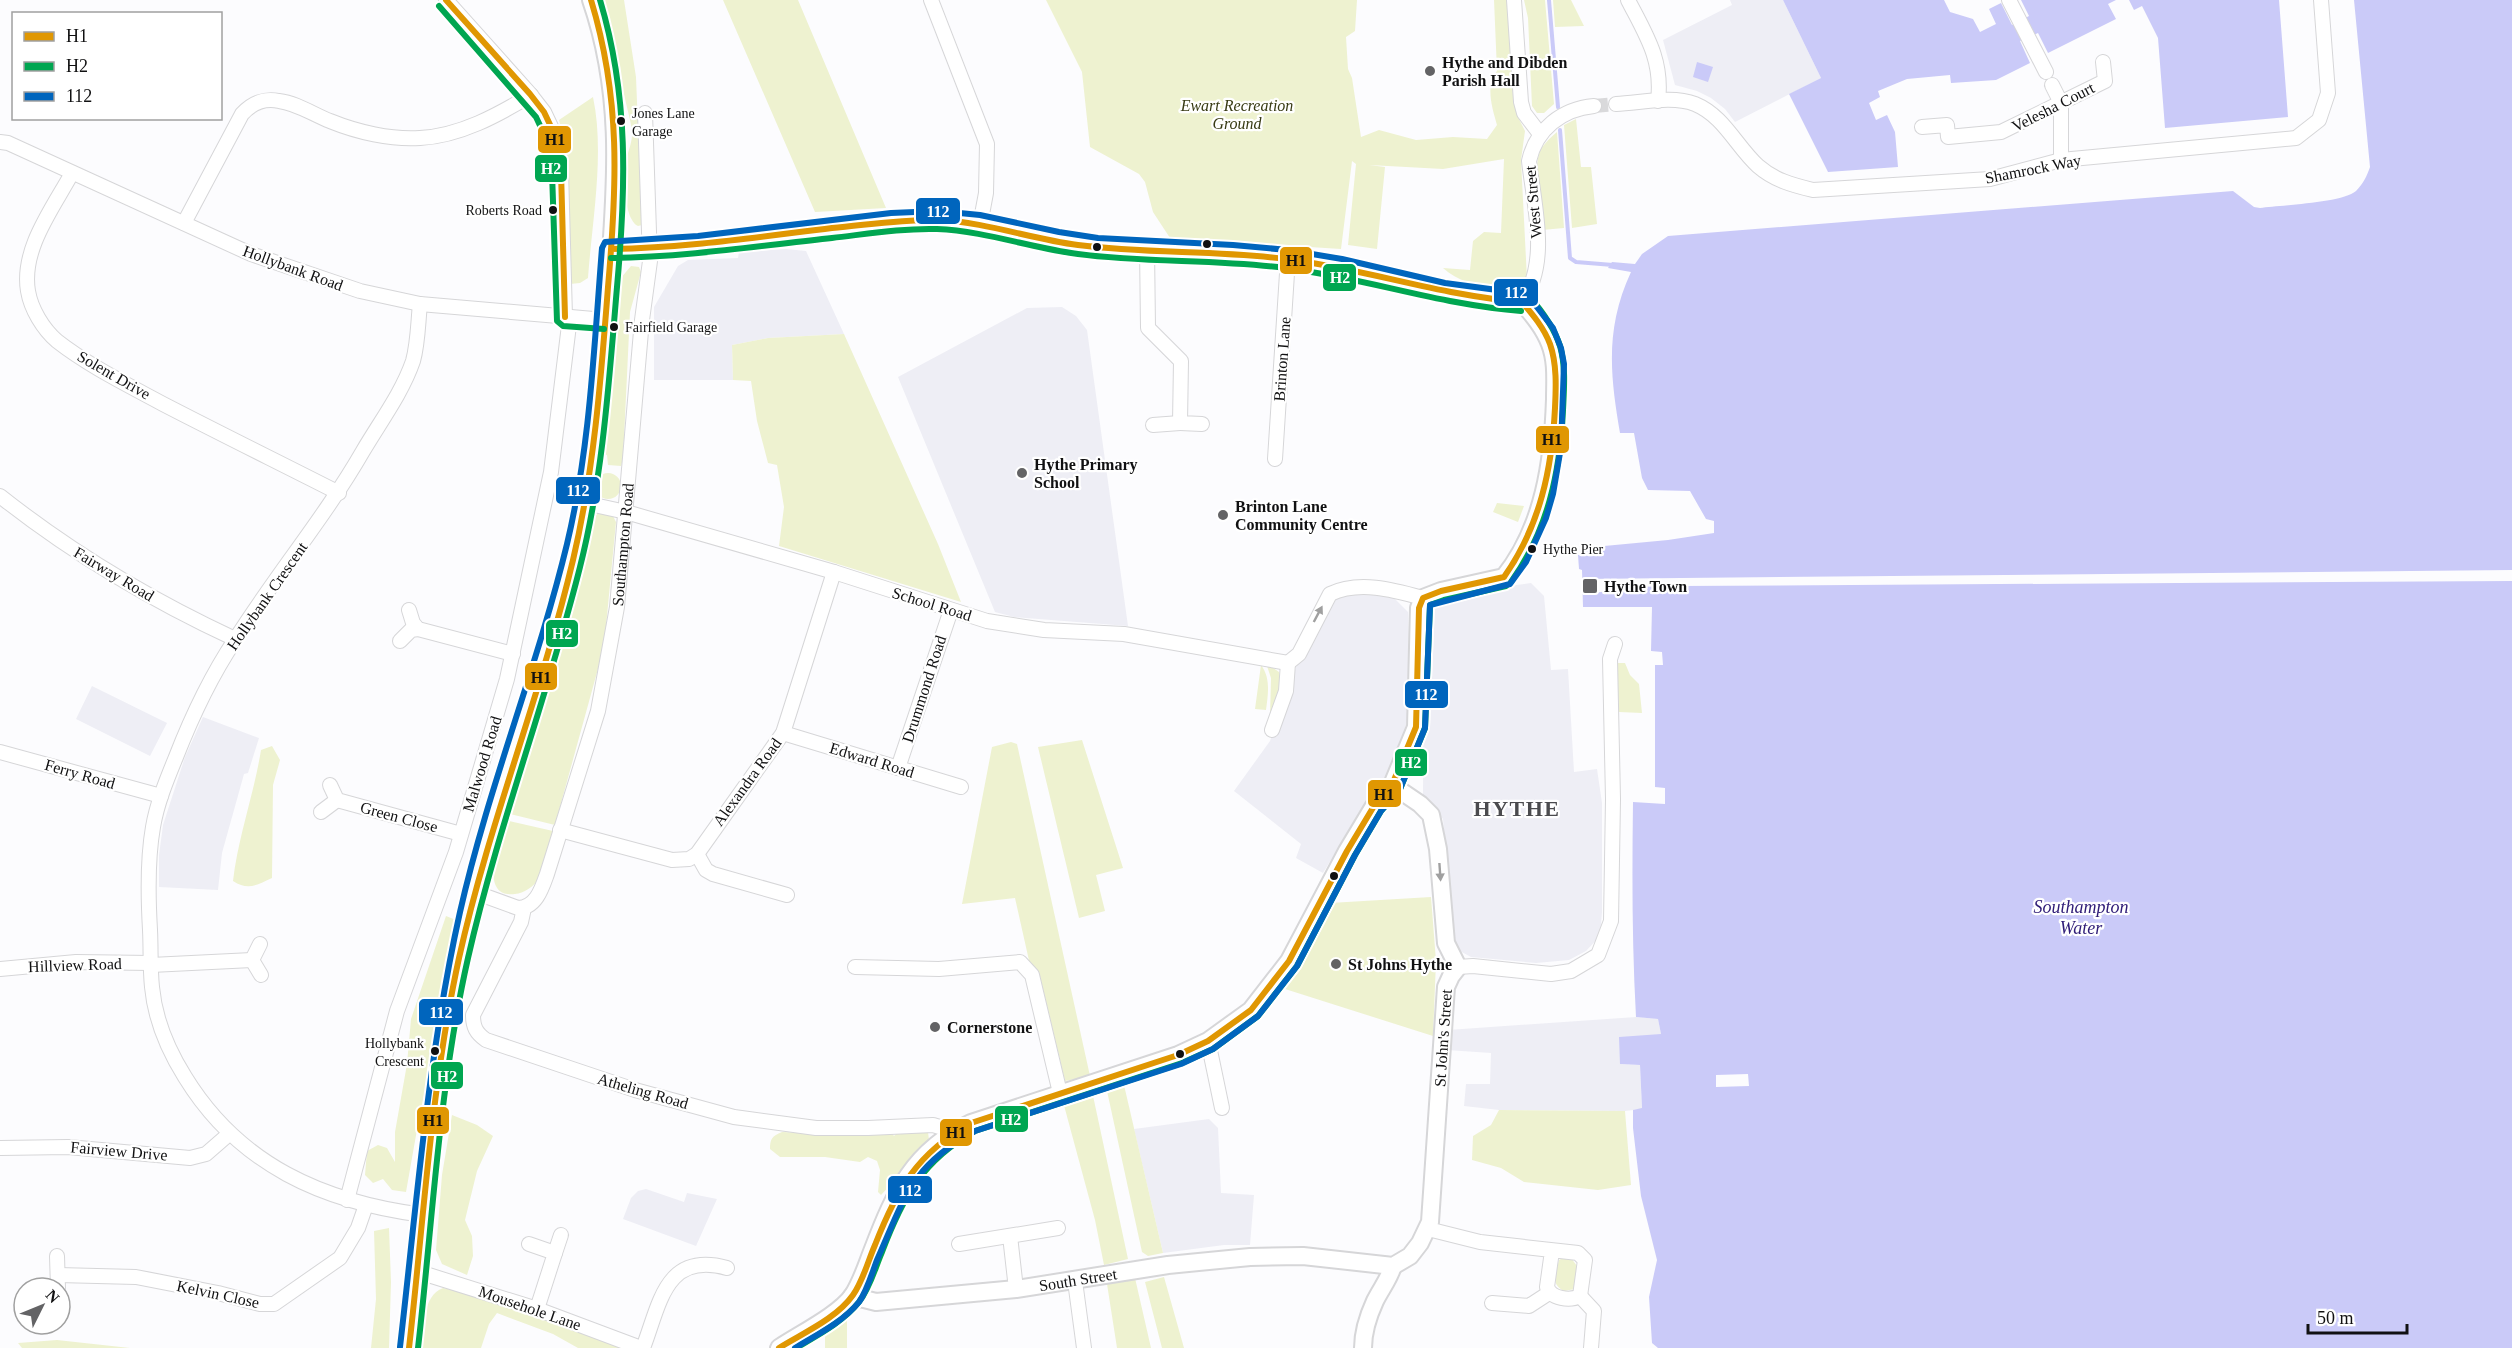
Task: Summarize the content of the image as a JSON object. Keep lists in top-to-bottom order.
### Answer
{
  "streets": {
    "street": [
      "Velesha Court",
      "Shamrock Way",
      "West Street",
      "Hollybank Road",
      "Brinton Lane",
      "Solent Drive",
      "Southampton Road",
      "Fairway Road",
      "Hollybank Crescent",
      "School Road",
      "Drummond Road",
      "Edward Road",
      "Malwood Road",
      "Ferry Road",
      "Alexandra Road",
      "Green Close",
      "Hillview Road",
      "St John's Street",
      "Atheling Road",
      "Fairview Drive",
      "South Street",
      "Kelvin Close",
      "Mousehole Lane"
    ]
  },
  "crossings": [
    ["Hollybank Road", "Solent Drive"],
    ["Hollybank Road", "Hollybank Crescent"],
    ["Hollybank Road", "Malwood Road"],
    ["Solent Drive", "Hollybank Crescent"],
    ["Southampton Road", "School Road"],
    ["Southampton Road", "Atheling Road"],
    ["Fairway Road", "Hollybank Crescent"],
    ["Hollybank Crescent", "Malwood Road"],
    ["Hollybank Crescent", "Ferry Road"],
    ["Hollybank Crescent", "Hillview Road"],
    ["Hollybank Crescent", "Fairview Drive"],
    ["Hollybank Crescent", "Kelvin Close"],
    ["School Road", "Drummond Road"],
    ["School Road", "Alexandra Road"],
    ["Drummond Road", "Edward Road"],
    ["Edward Road", "Alexandra Road"],
    ["Malwood Road", "Green Close"],
    ["St John's Street", "South Street"]
  ],
  "one_way": ["St John's Street"],
  "districts": ["HYTHE"],
  "water": ["Southampton Water"],
  "parks": ["Ewart Recreation Ground"],
  "places": {
    "other": [
      "Hythe and Dibden Parish Hall",
      "Jones Lane Garage",
      "Roberts Road",
      "Fairfield Garage",
      "Hythe Primary School",
      "Brinton Lane Community Centre",
      "Hythe Pier",
      "St Johns Hythe",
      "Cornerstone",
      "Hollybank Crescent"
    ],
    "transit": ["Hythe Town"]
  },
  "lines": ["transit line H1", "transit line H2", "transit line 112"],
  "legend": ["H1", "H2", "112"],
  "scale_bar": "50 m",
  "north": "top right"
}
